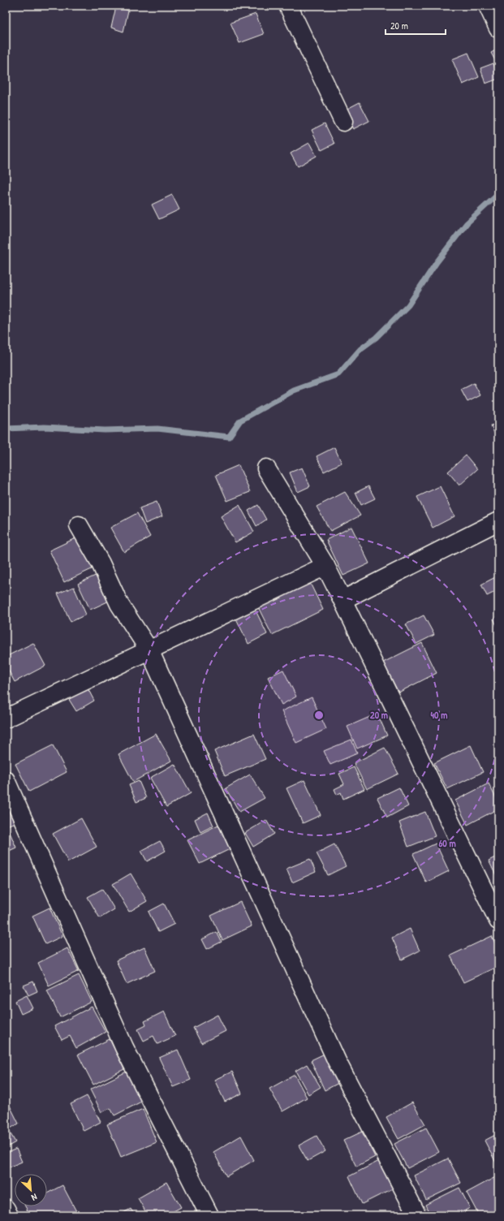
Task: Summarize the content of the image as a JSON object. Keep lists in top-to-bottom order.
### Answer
{
  "scale_bar": "20 m",
  "north": "bottom right",
  "rings": ["20 m", "40 m", "60 m"]
}
